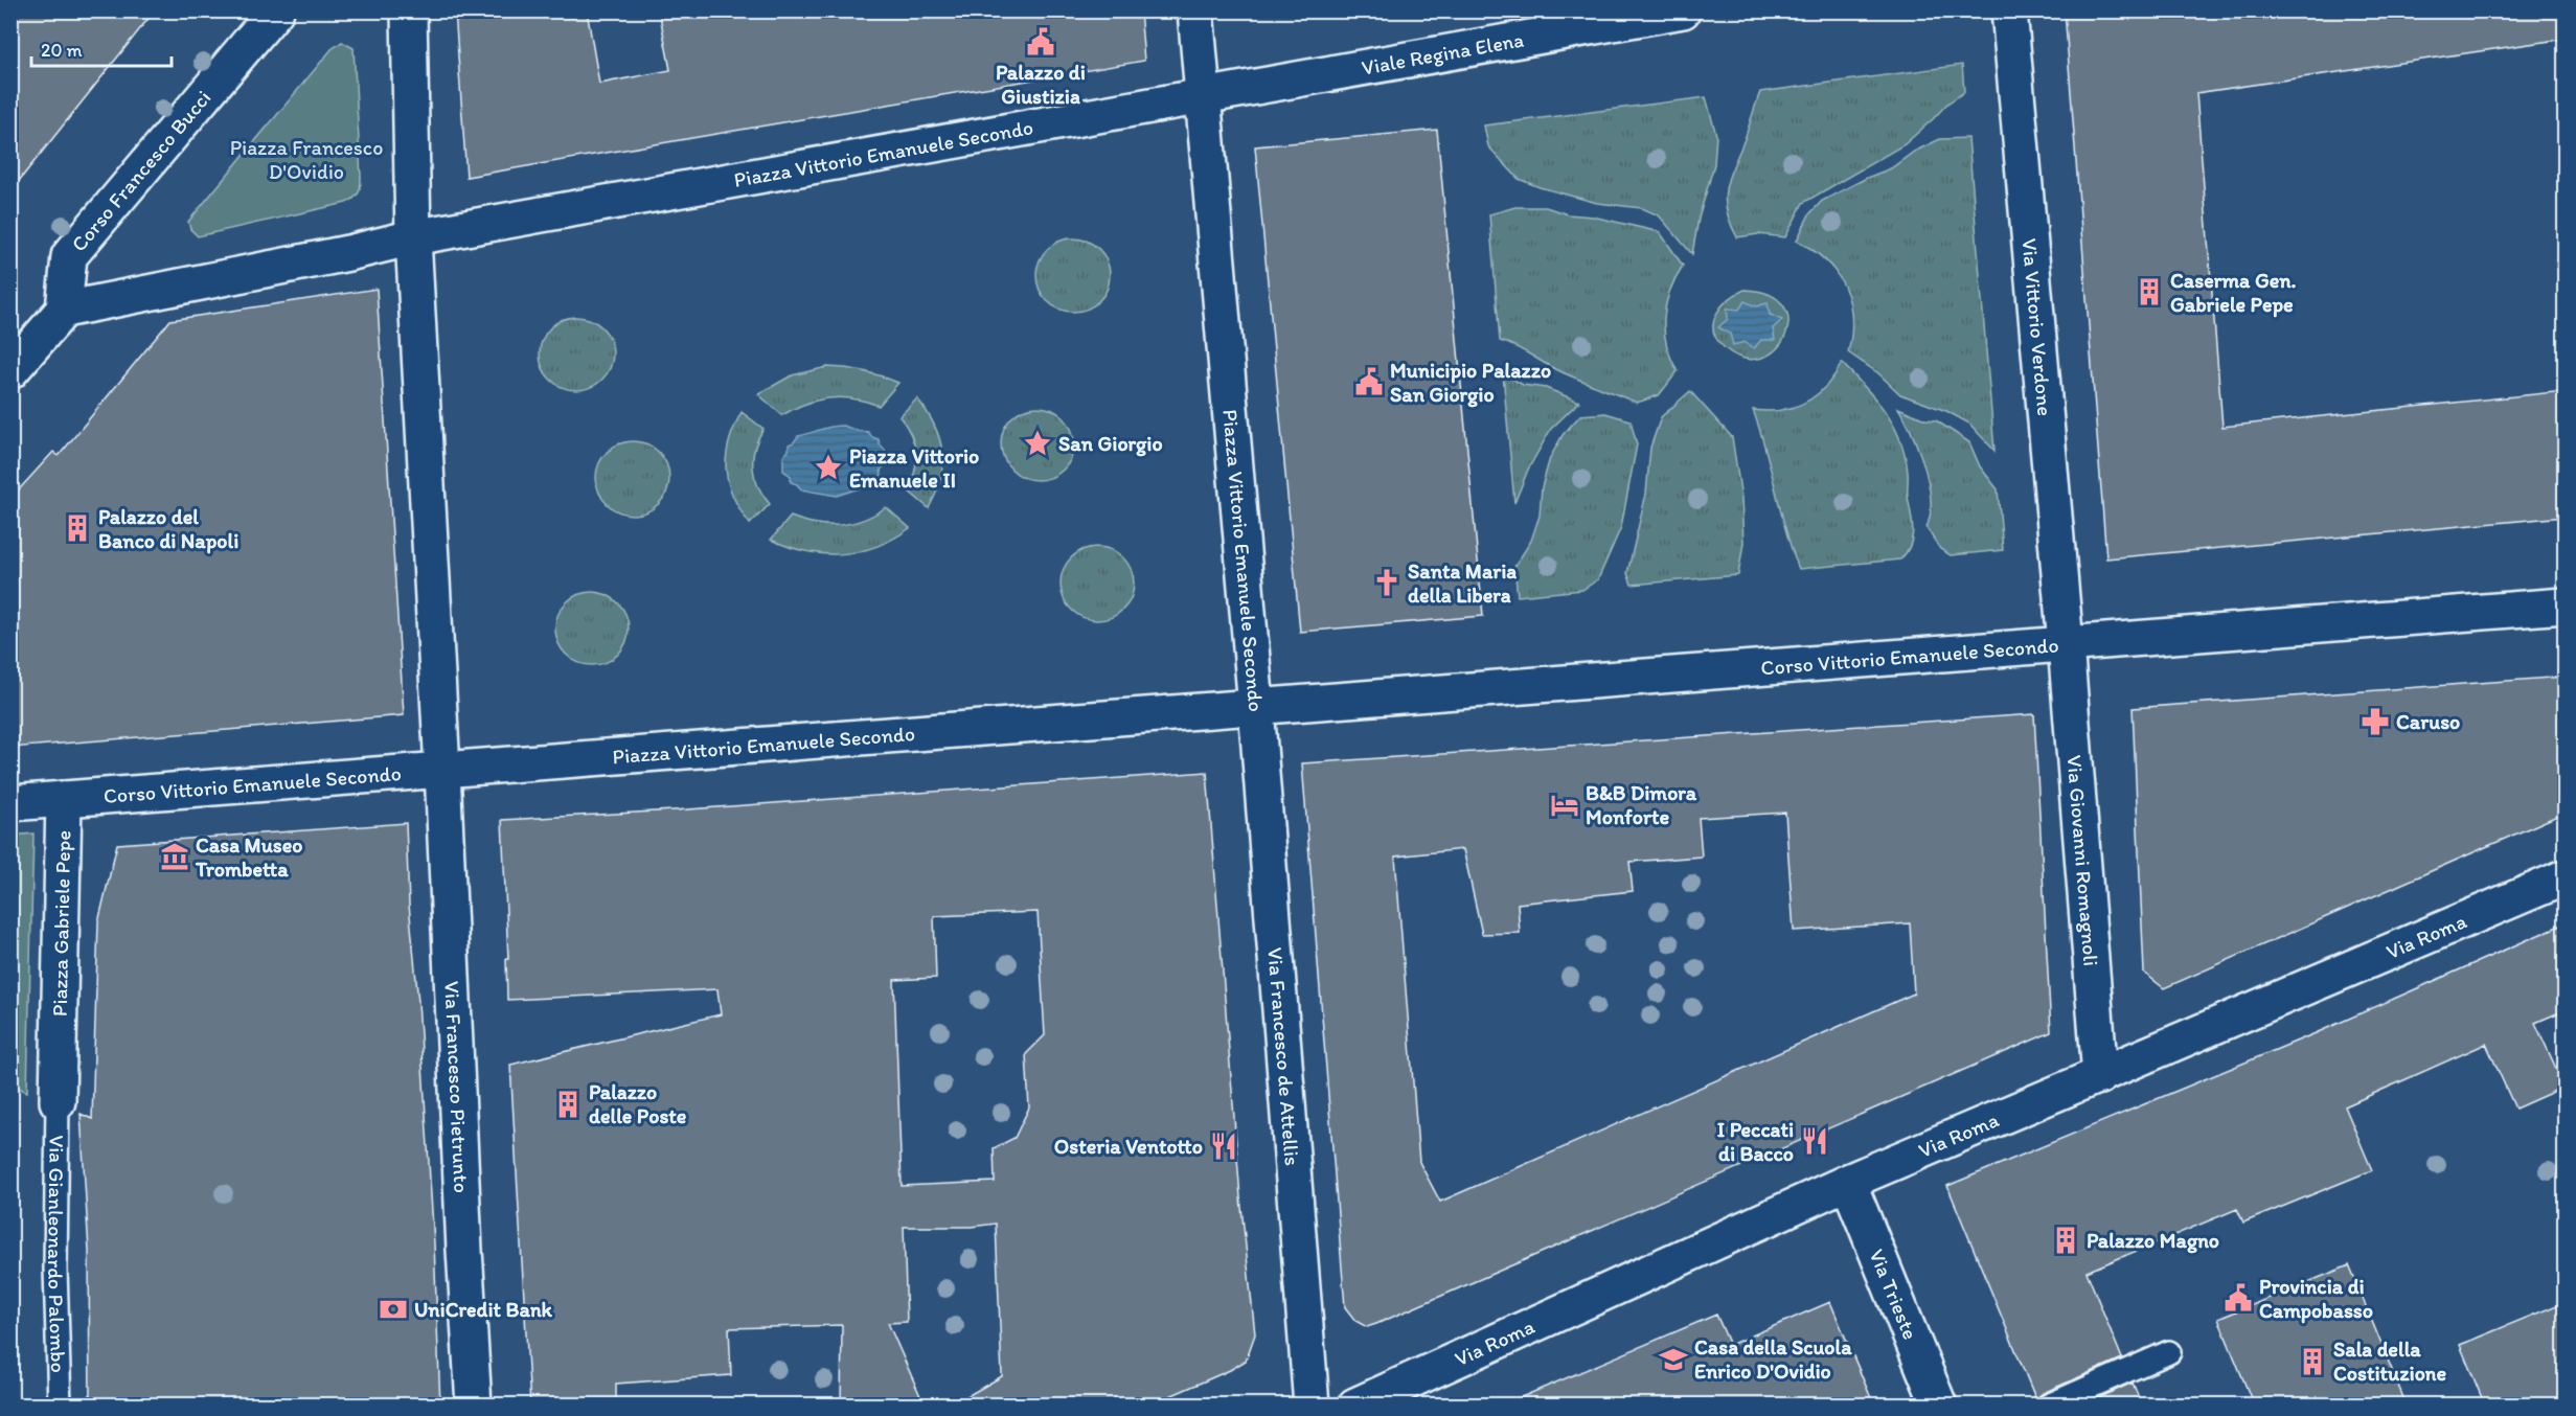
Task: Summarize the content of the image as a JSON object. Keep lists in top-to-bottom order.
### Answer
{
  "streets": {
    "street": [
      "Viale Regina Elena",
      "Piazza Vittorio Emanuele Secondo",
      "Corso Francesco Bucci",
      "Via Vittorio Verdone",
      "Corso Vittorio Emanuele Secondo",
      "Via Giovanni Romagnoli",
      "Piazza Gabriele Pepe",
      "Via Roma",
      "Via Francesco de Attellis",
      "Via Francesco Pietrunto",
      "Via Trieste"
    ],
    "lane": ["Via Gianleonardo Palombo"]
  },
  "crossings": [
    ["Viale Regina Elena", "Piazza Vittorio Emanuele Secondo"],
    ["Piazza Vittorio Emanuele Secondo", "Corso Vittorio Emanuele Secondo"],
    ["Piazza Vittorio Emanuele Secondo", "Via Francesco de Attellis"],
    ["Piazza Vittorio Emanuele Secondo", "Via Francesco Pietrunto"],
    ["Via Vittorio Verdone", "Corso Vittorio Emanuele Secondo"],
    ["Via Vittorio Verdone", "Via Giovanni Romagnoli"],
    ["Corso Vittorio Emanuele Secondo", "Via Giovanni Romagnoli"],
    ["Corso Vittorio Emanuele Secondo", "Piazza Gabriele Pepe"],
    ["Corso Vittorio Emanuele Secondo", "Via Francesco de Attellis"],
    ["Corso Vittorio Emanuele Secondo", "Via Francesco Pietrunto"],
    ["Via Giovanni Romagnoli", "Via Roma"],
    ["Piazza Gabriele Pepe", "Via Gianleonardo Palombo"],
    ["Via Roma", "Via Trieste"]
  ],
  "parks": ["Piazza Francesco D'Ovidio"],
  "places": {
    "public building": ["Palazzo di Giustizia", "Municipio Palazzo San Giorgio", "Provincia di Campobasso"],
    "building": [
      "Caserma Gen. Gabriele Pepe",
      "Palazzo del Banco di Napoli",
      "Palazzo delle Poste",
      "Palazzo Magno",
      "Sala della Costituzione"
    ],
    "place": ["San Giorgio", "Piazza Vittorio Emanuele II"],
    "church": ["Santa Maria della Libera"],
    "pharmacy": ["Caruso"],
    "hotel": ["B&B Dimora Monforte"],
    "museum": ["Casa Museo Trombetta"],
    "restaurant": ["I Peccati di Bacco", "Osteria Ventotto"],
    "bank": ["UniCredit Bank"],
    "school or university": ["Casa della Scuola Enrico D'Ovidio"]
  },
  "scale_bar": "20 m"
}
